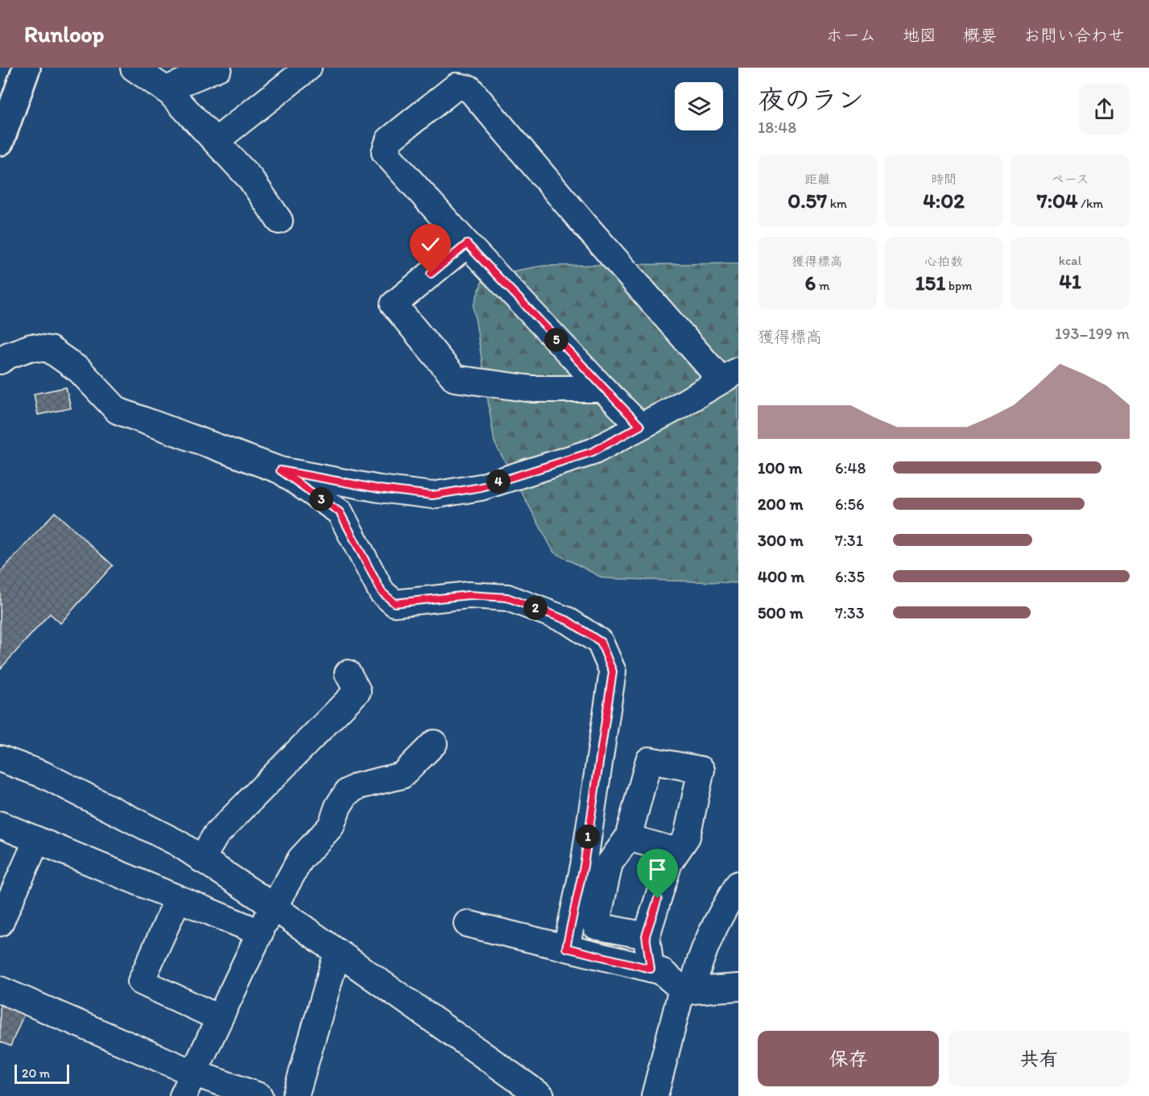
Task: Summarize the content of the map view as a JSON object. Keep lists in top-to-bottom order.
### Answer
{
  "scale_bar": "20 m",
  "page": {
    "header": "Runloop",
    "nav": [
      "ホーム",
      "地図",
      "概要",
      "お問い合わせ"
    ],
    "heading": ["夜のラン", "18:48"],
    "stats": [
      ["距離", "0.57 km"],
      ["時間", "4:02"],
      ["ペース", "7:04 /km"],
      ["獲得標高", "6 m"],
      ["心拍数", "151 bpm"],
      ["kcal", "41"]
    ],
    "chart": ["獲得標高", "193–199 m"],
    "pins": [
      "5",
      "4",
      "3",
      "2",
      "1"
    ],
    "list": [
      {
        "name": "100 m",
        "note": "6:48"
      },
      {
        "name": "200 m",
        "note": "6:56"
      },
      {
        "name": "300 m",
        "note": "7:31"
      },
      {
        "name": "400 m",
        "note": "6:35"
      },
      {
        "name": "500 m",
        "note": "7:33"
      }
    ],
    "buttons": ["保存", "共有"],
    "scale": "20 m"
  }
}
